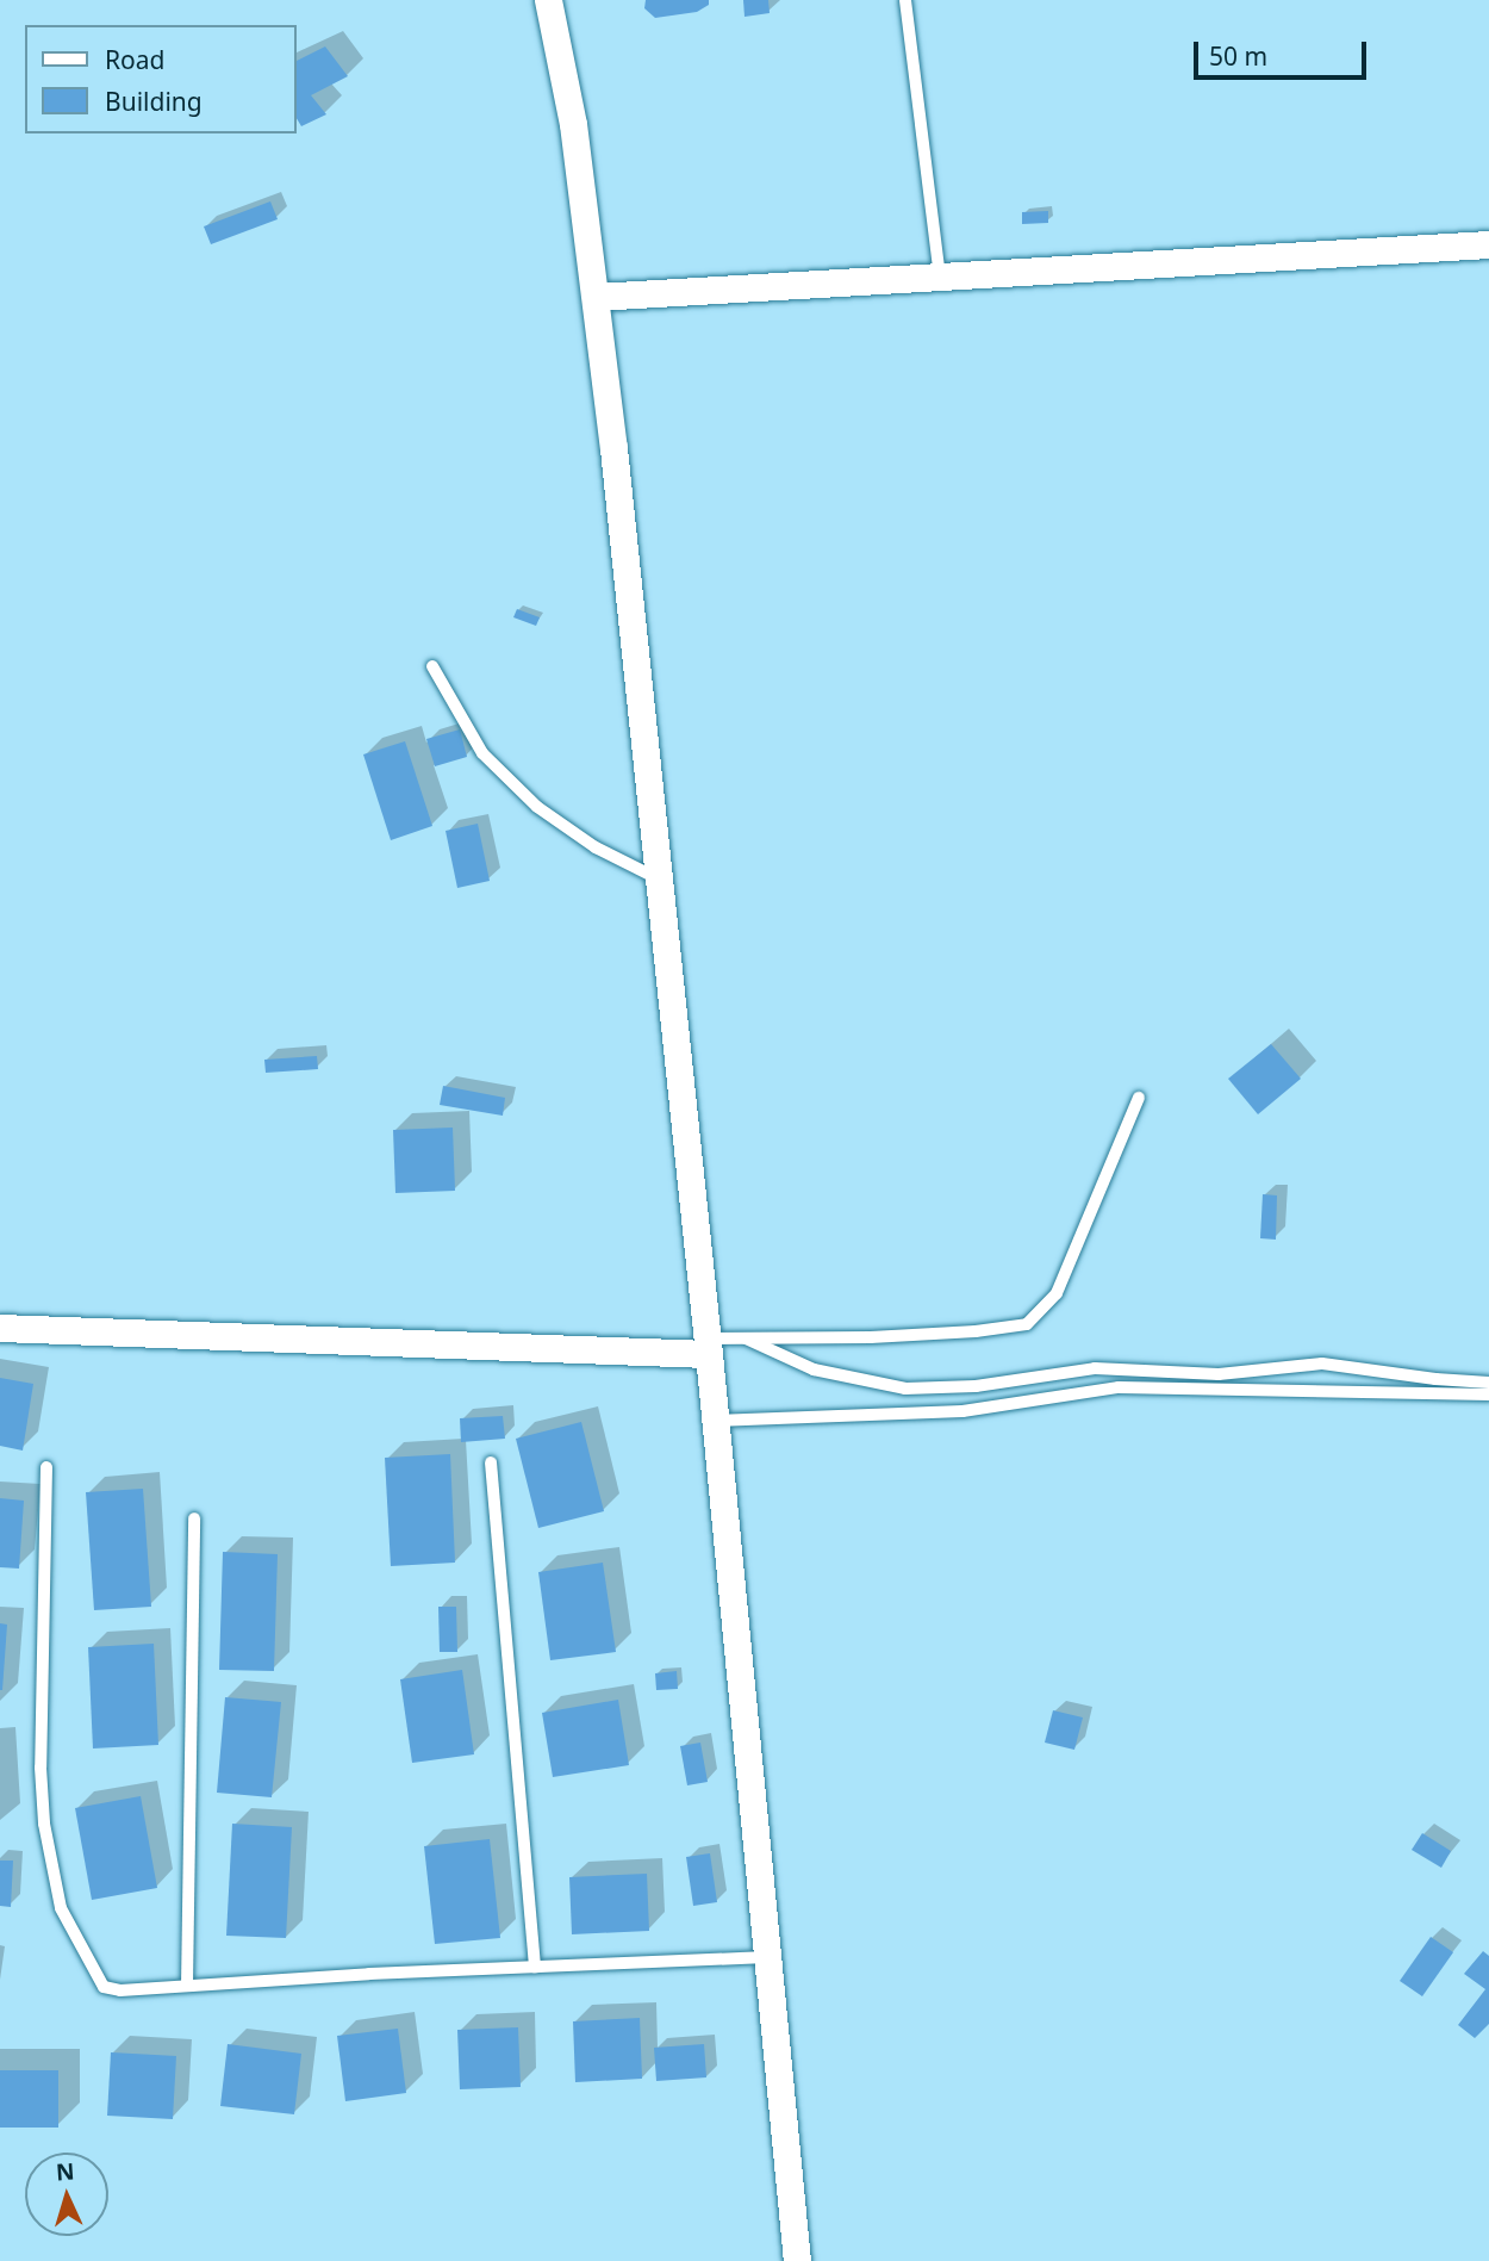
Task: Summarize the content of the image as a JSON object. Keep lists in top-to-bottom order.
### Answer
{
  "legend": ["Road", "Building"],
  "scale_bar": "50 m",
  "north": "top"
}
